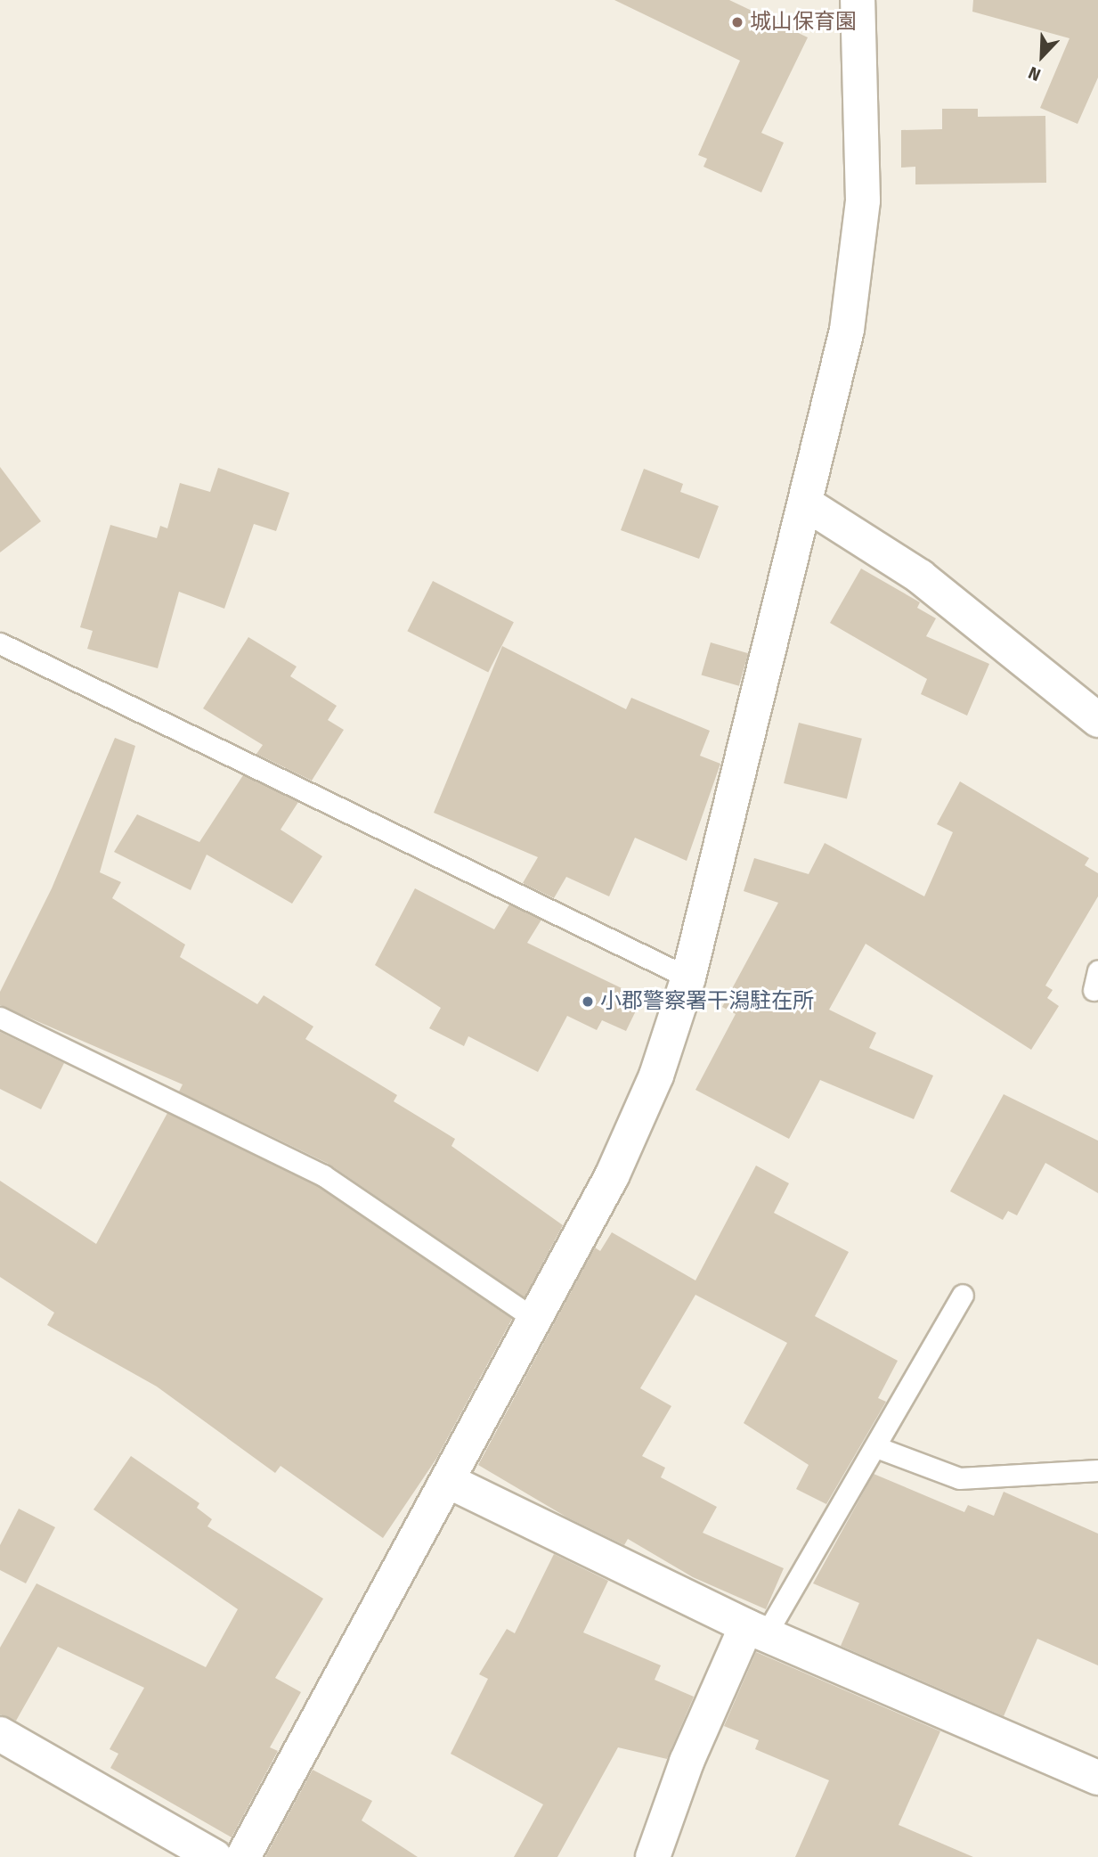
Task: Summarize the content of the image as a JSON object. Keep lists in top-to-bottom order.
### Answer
{
  "places": ["城山保育園", "小郡警察署干潟駐在所"],
  "north": "bottom left"
}
